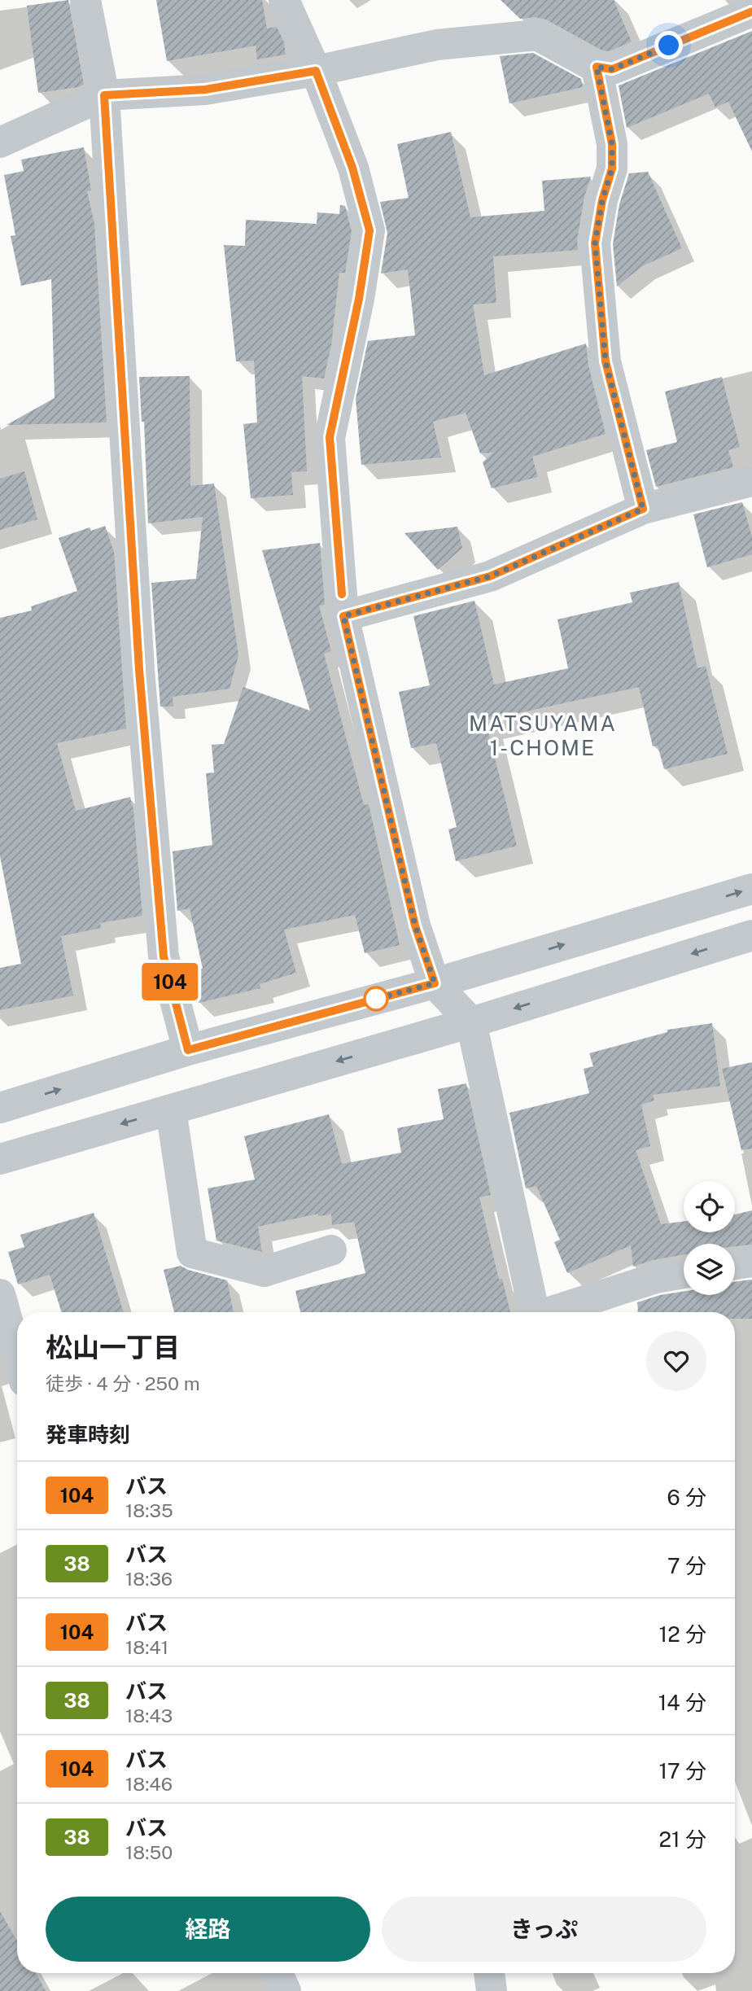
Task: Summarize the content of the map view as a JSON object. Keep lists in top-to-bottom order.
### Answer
{
  "districts": ["MATSUYAMA 1-CHOME"],
  "lines": ["bus line 104"],
  "page": {
    "on_map": "104",
    "heading": [
      ["松山一丁目", "徒歩 · 4 分 · 250 m"],
      "発車時刻"
    ],
    "list": [
      {
        "mark": "104",
        "name": "バス",
        "note": "18:35",
        "value": "6 分"
      },
      {
        "mark": "38",
        "name": "バス",
        "note": "18:36",
        "value": "7 分"
      },
      {
        "mark": "104",
        "name": "バス",
        "note": "18:41",
        "value": "12 分"
      },
      {
        "mark": "38",
        "name": "バス",
        "note": "18:43",
        "value": "14 分"
      },
      {
        "mark": "104",
        "name": "バス",
        "note": "18:46",
        "value": "17 分"
      },
      {
        "mark": "38",
        "name": "バス",
        "note": "18:50",
        "value": "21 分"
      }
    ],
    "buttons": ["経路", "きっぷ"]
  }
}
